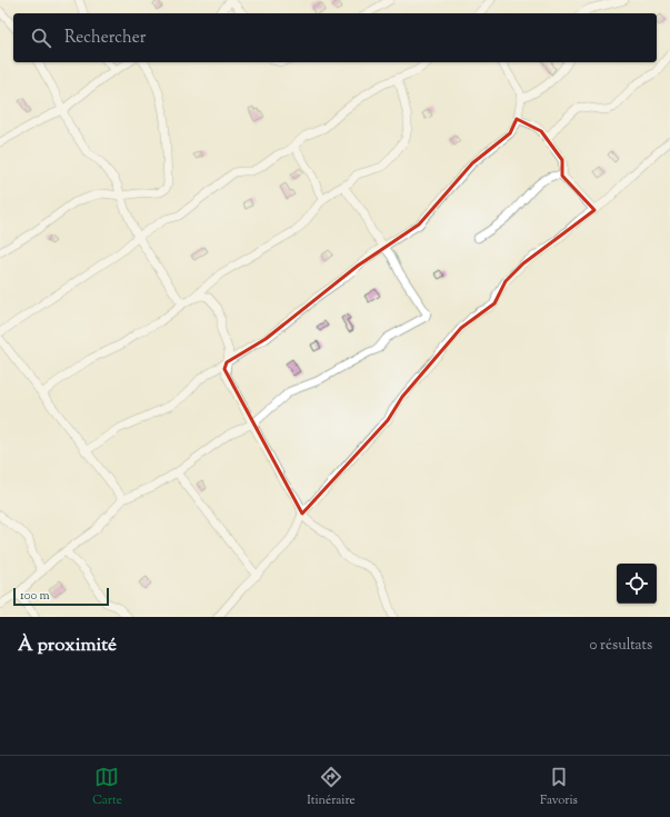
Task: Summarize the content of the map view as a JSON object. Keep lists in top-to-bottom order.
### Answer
{
  "scale_bar": "100 m",
  "page": {
    "search": "Rechercher",
    "scale": "100 m",
    "heading": ["À proximité", "0 résultats"],
    "nav": ["Carte", "Itinéraire", "Favoris"]
  }
}
